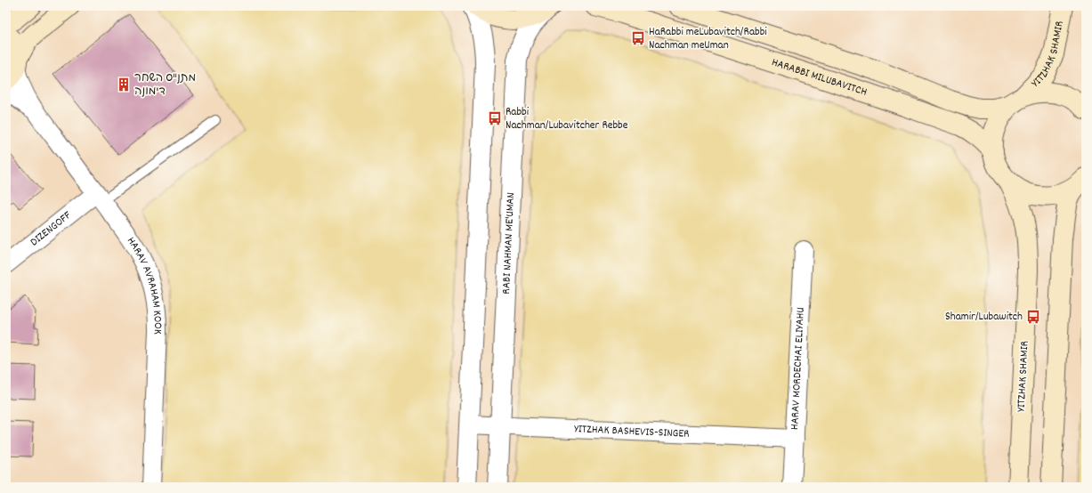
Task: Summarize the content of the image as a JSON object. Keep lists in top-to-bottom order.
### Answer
{
  "streets": {
    "main road": ["YITZHAK SHAMIR", "HARABBI MILUBAVITCH"],
    "street": [
      "DIZENGOFF",
      "RABI NAHMAN ME'UMAN",
      "HARAV AVRAHAM KOOK",
      "HARAV MORDECHAI ELIYAHU",
      "YITZHAK BASHEVIS-SINGER"
    ]
  },
  "crossings": [
    ["YITZHAK SHAMIR", "HARABBI MILUBAVITCH"],
    ["DIZENGOFF", "HARAV AVRAHAM KOOK"],
    ["RABI NAHMAN ME'UMAN", "YITZHAK BASHEVIS-SINGER"],
    ["HARAV MORDECHAI ELIYAHU", "YITZHAK BASHEVIS-SINGER"]
  ],
  "places": {
    "bus stop": ["HaRabbi meLubavitch/Rabbi Nachman meUman", "Rabbi Nachman/Lubavitcher Rebbe", "Shamir/Lubawitch"],
    "building": ["מתנ\"ס השחר דימונה"]
  }
}
